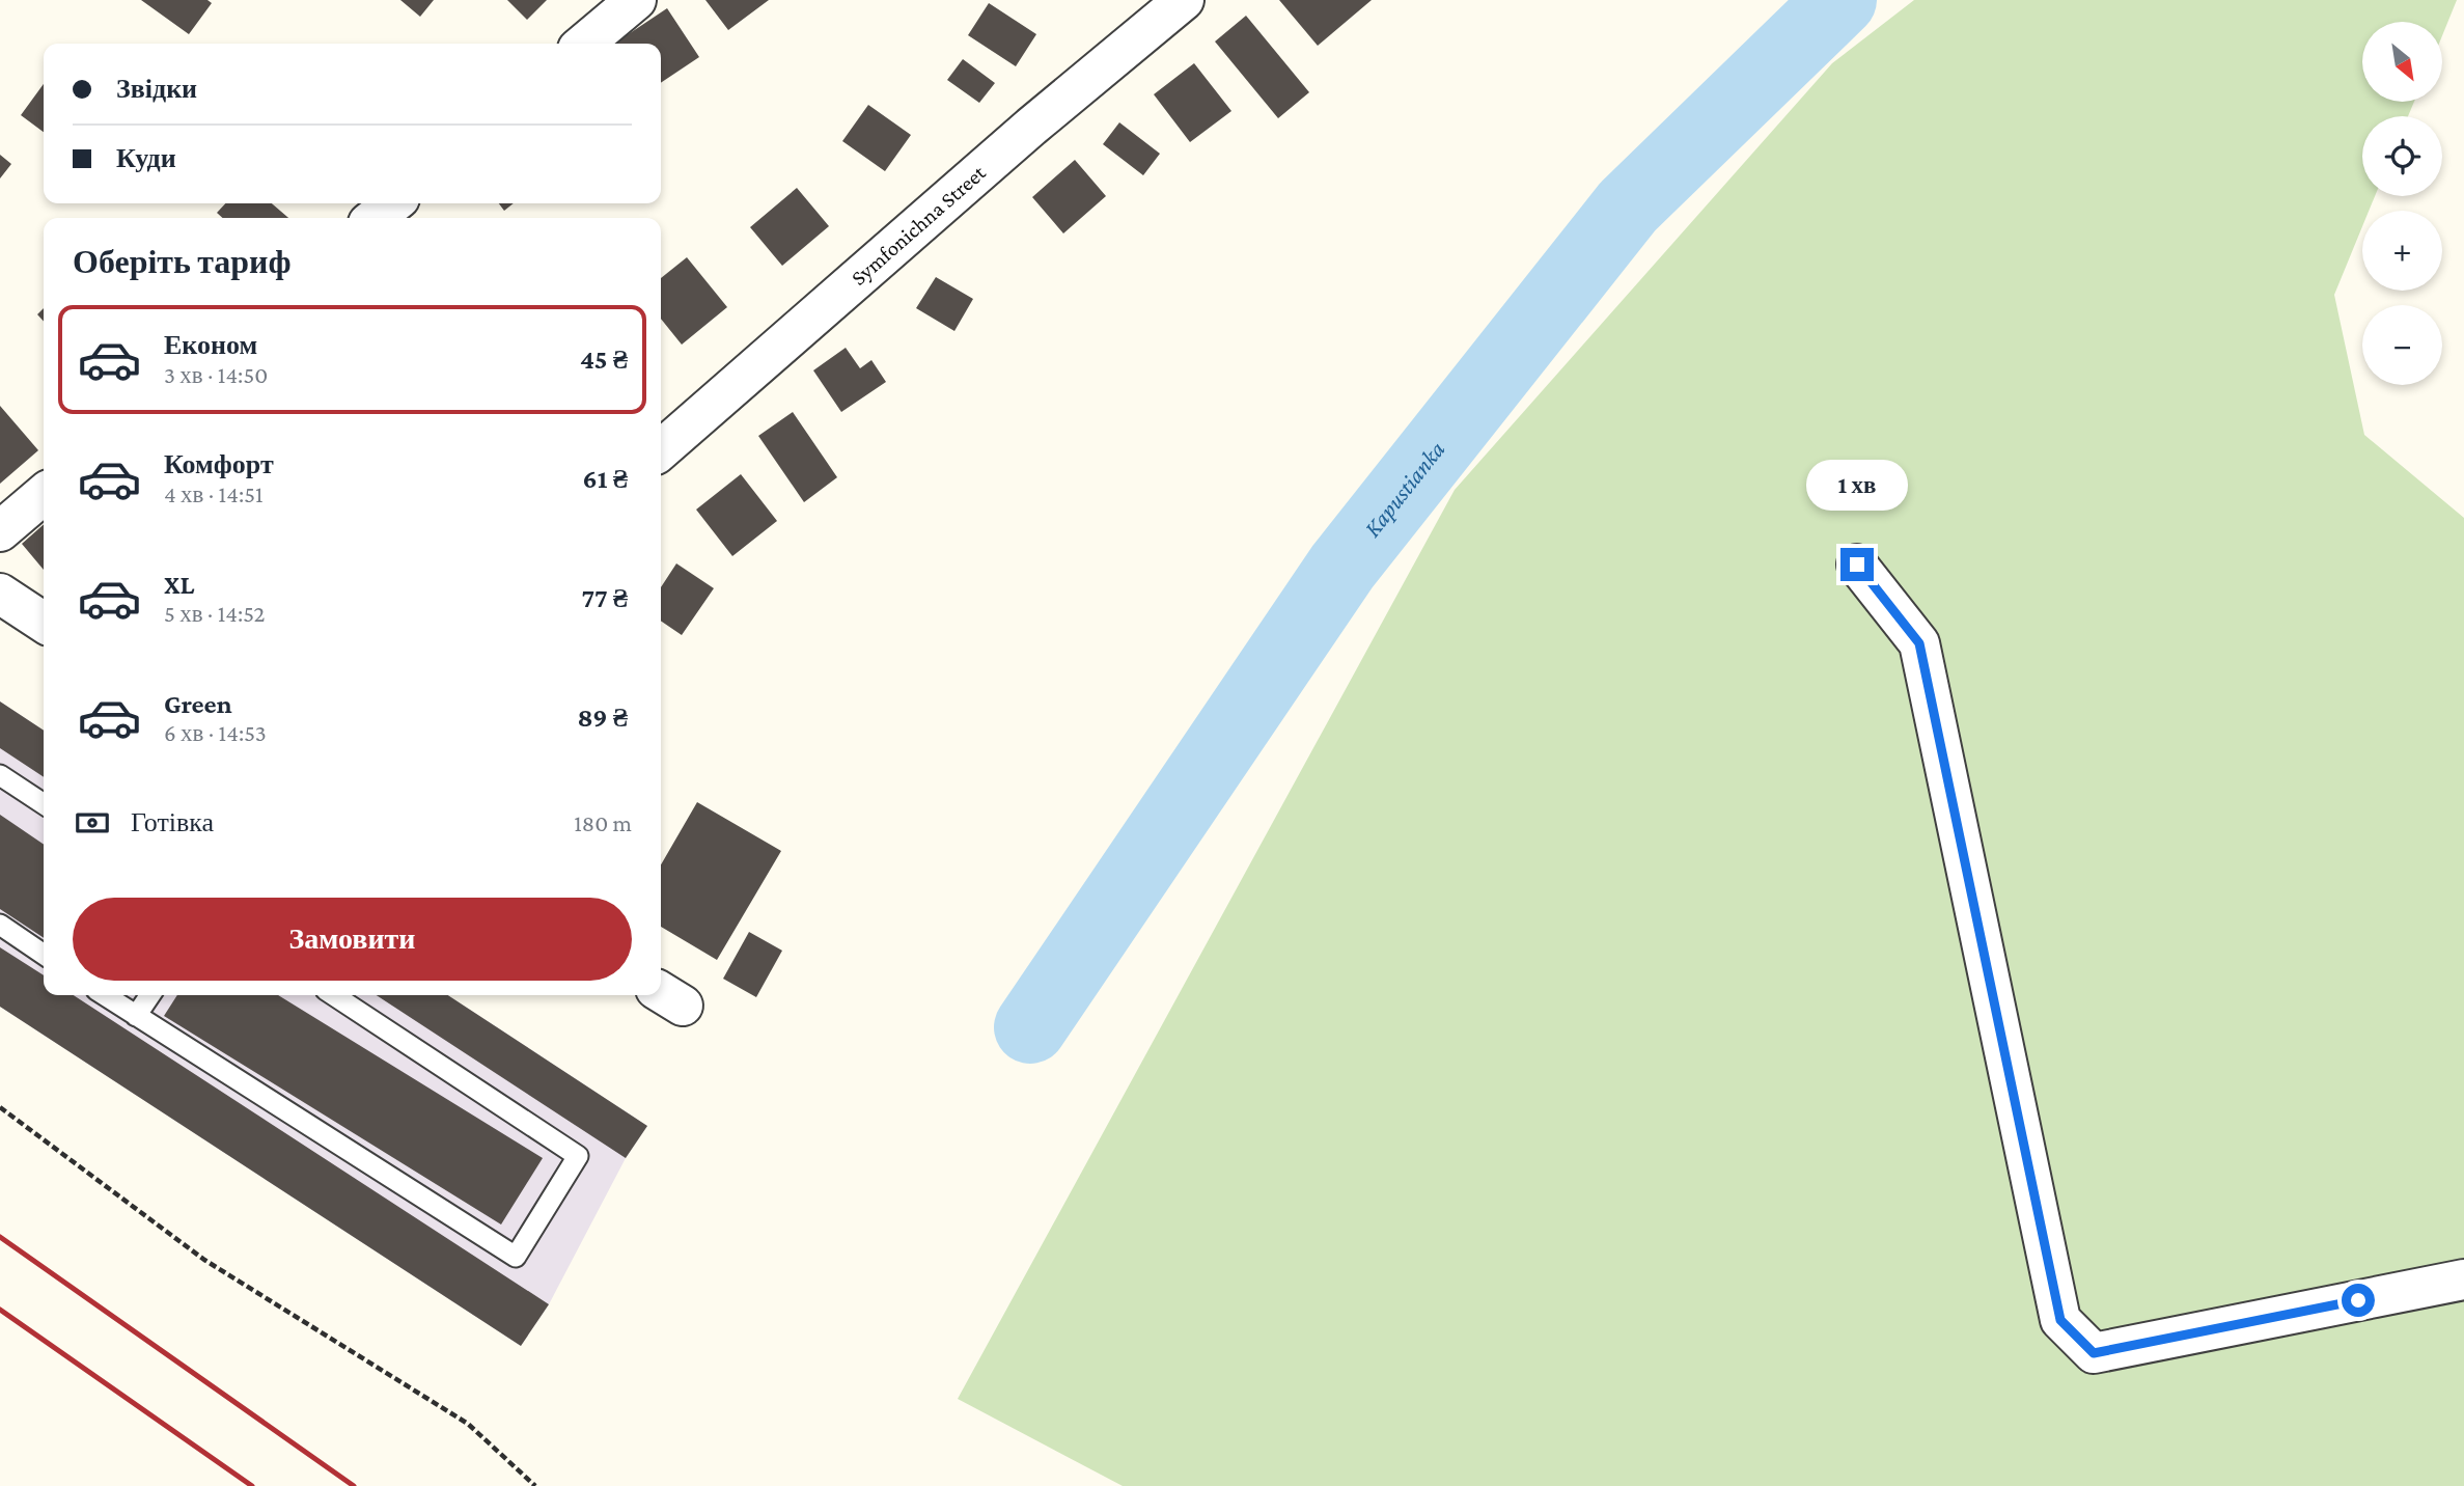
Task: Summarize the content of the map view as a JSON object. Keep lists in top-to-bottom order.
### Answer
{
  "streets": {
    "street": ["Symfonichna Street"]
  },
  "water": ["Kapustianka"],
  "north": "bottom right",
  "page": {
    "map_buttons": ["+", "−"],
    "banner": ["Звідки", "Куди"],
    "heading": "Оберіть тариф",
    "list": [
      {
        "name": "Економ",
        "note": "3 хв · 14:50",
        "value": "45 ₴"
      },
      {
        "name": "Комфорт",
        "note": "4 хв · 14:51",
        "value": "61 ₴"
      },
      {
        "name": "XL",
        "note": "5 хв · 14:52",
        "value": "77 ₴"
      },
      {
        "name": "Green",
        "note": "6 хв · 14:53",
        "value": "89 ₴"
      }
    ],
    "bubble": "1 хв",
    "pay": ["Готівка", "180 m"],
    "buttons": "Замовити"
  }
}
